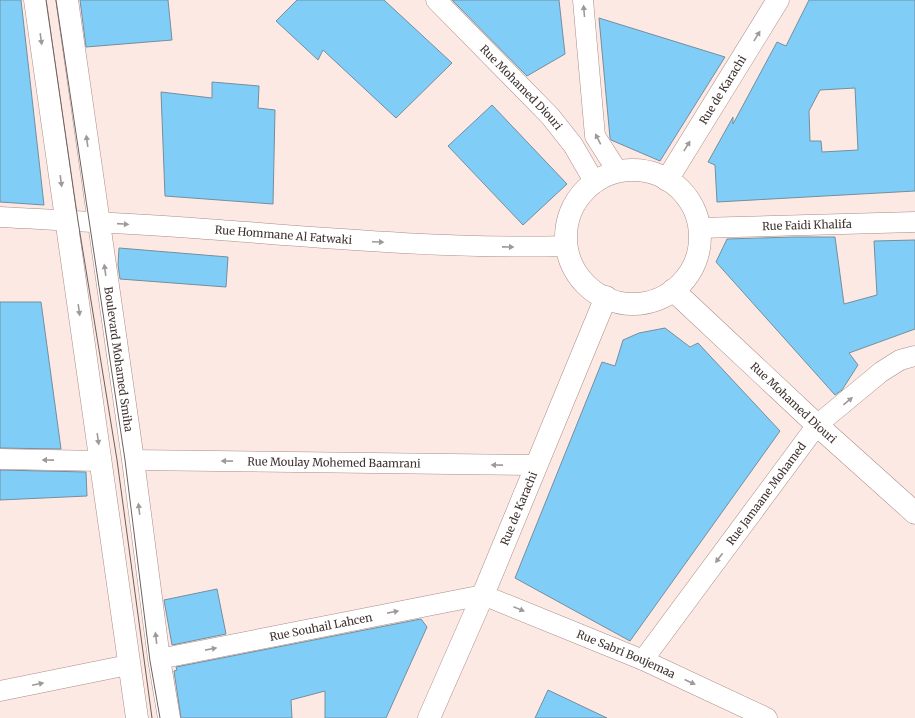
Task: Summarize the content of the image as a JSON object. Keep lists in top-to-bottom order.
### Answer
{
  "streets": {
    "street": [
      "Rue Mohamed Diouri",
      "Rue de Karachi",
      "Rue Faidi Khalifa",
      "Rue Hommane Al Fatwaki",
      "Boulevard Mohamed Smiha",
      "Rue Moulay Mohemed Baamrani",
      "Rue Jamaane Mohamed",
      "Rue Souhail Lahcen",
      "Rue Sabri Boujemaa"
    ]
  },
  "crossings": [
    ["Rue Mohamed Diouri", "Rue de Karachi"],
    ["Rue Mohamed Diouri", "Rue Faidi Khalifa"],
    ["Rue Mohamed Diouri", "Rue Hommane Al Fatwaki"],
    ["Rue Mohamed Diouri", "Rue Jamaane Mohamed"],
    ["Rue de Karachi", "Rue Faidi Khalifa"],
    ["Rue de Karachi", "Rue Hommane Al Fatwaki"],
    ["Rue de Karachi", "Rue Moulay Mohemed Baamrani"],
    ["Rue de Karachi", "Rue Souhail Lahcen"],
    ["Rue de Karachi", "Rue Sabri Boujemaa"],
    ["Rue Faidi Khalifa", "Rue Hommane Al Fatwaki"],
    ["Rue Hommane Al Fatwaki", "Boulevard Mohamed Smiha"],
    ["Boulevard Mohamed Smiha", "Rue Moulay Mohemed Baamrani"],
    ["Boulevard Mohamed Smiha", "Rue Souhail Lahcen"],
    ["Rue Jamaane Mohamed", "Rue Sabri Boujemaa"],
    ["Rue Souhail Lahcen", "Rue Sabri Boujemaa"]
  ],
  "one_way": [
    "Rue Hommane Al Fatwaki",
    "Rue Moulay Mohemed Baamrani",
    "Rue Souhail Lahcen",
    "Rue Sabri Boujemaa"
  ]
}
